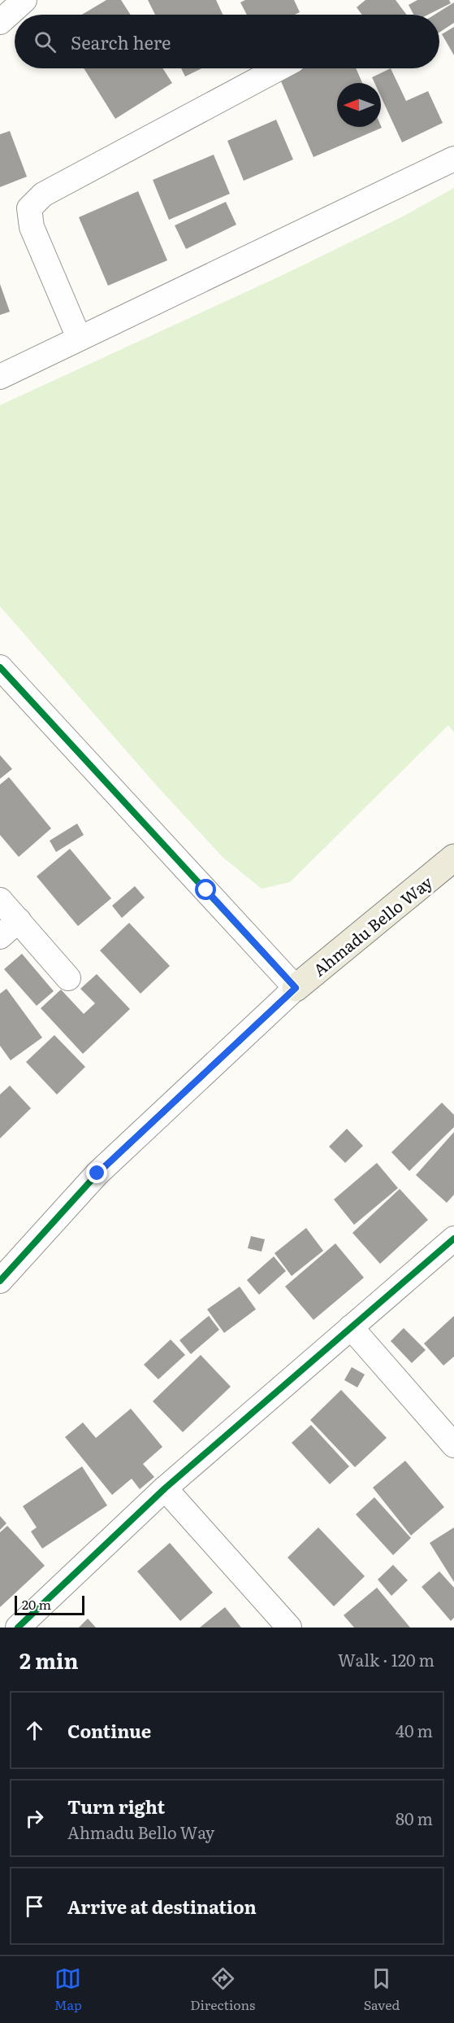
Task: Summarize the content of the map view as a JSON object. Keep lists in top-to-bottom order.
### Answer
{
  "streets": {
    "main road": ["Ahmadu Bello Way"]
  },
  "scale_bar": "20 m",
  "north": "left",
  "page": {
    "search": "Search here",
    "scale": "20 m",
    "heading": ["2 min", "Walk · 120 m"],
    "list": [
      ["Continue", "40 m"],
      ["Turn right", "Ahmadu Bello Way", "80 m"],
      "Arrive at destination"
    ],
    "nav": ["Map", "Directions", "Saved"]
  }
}
